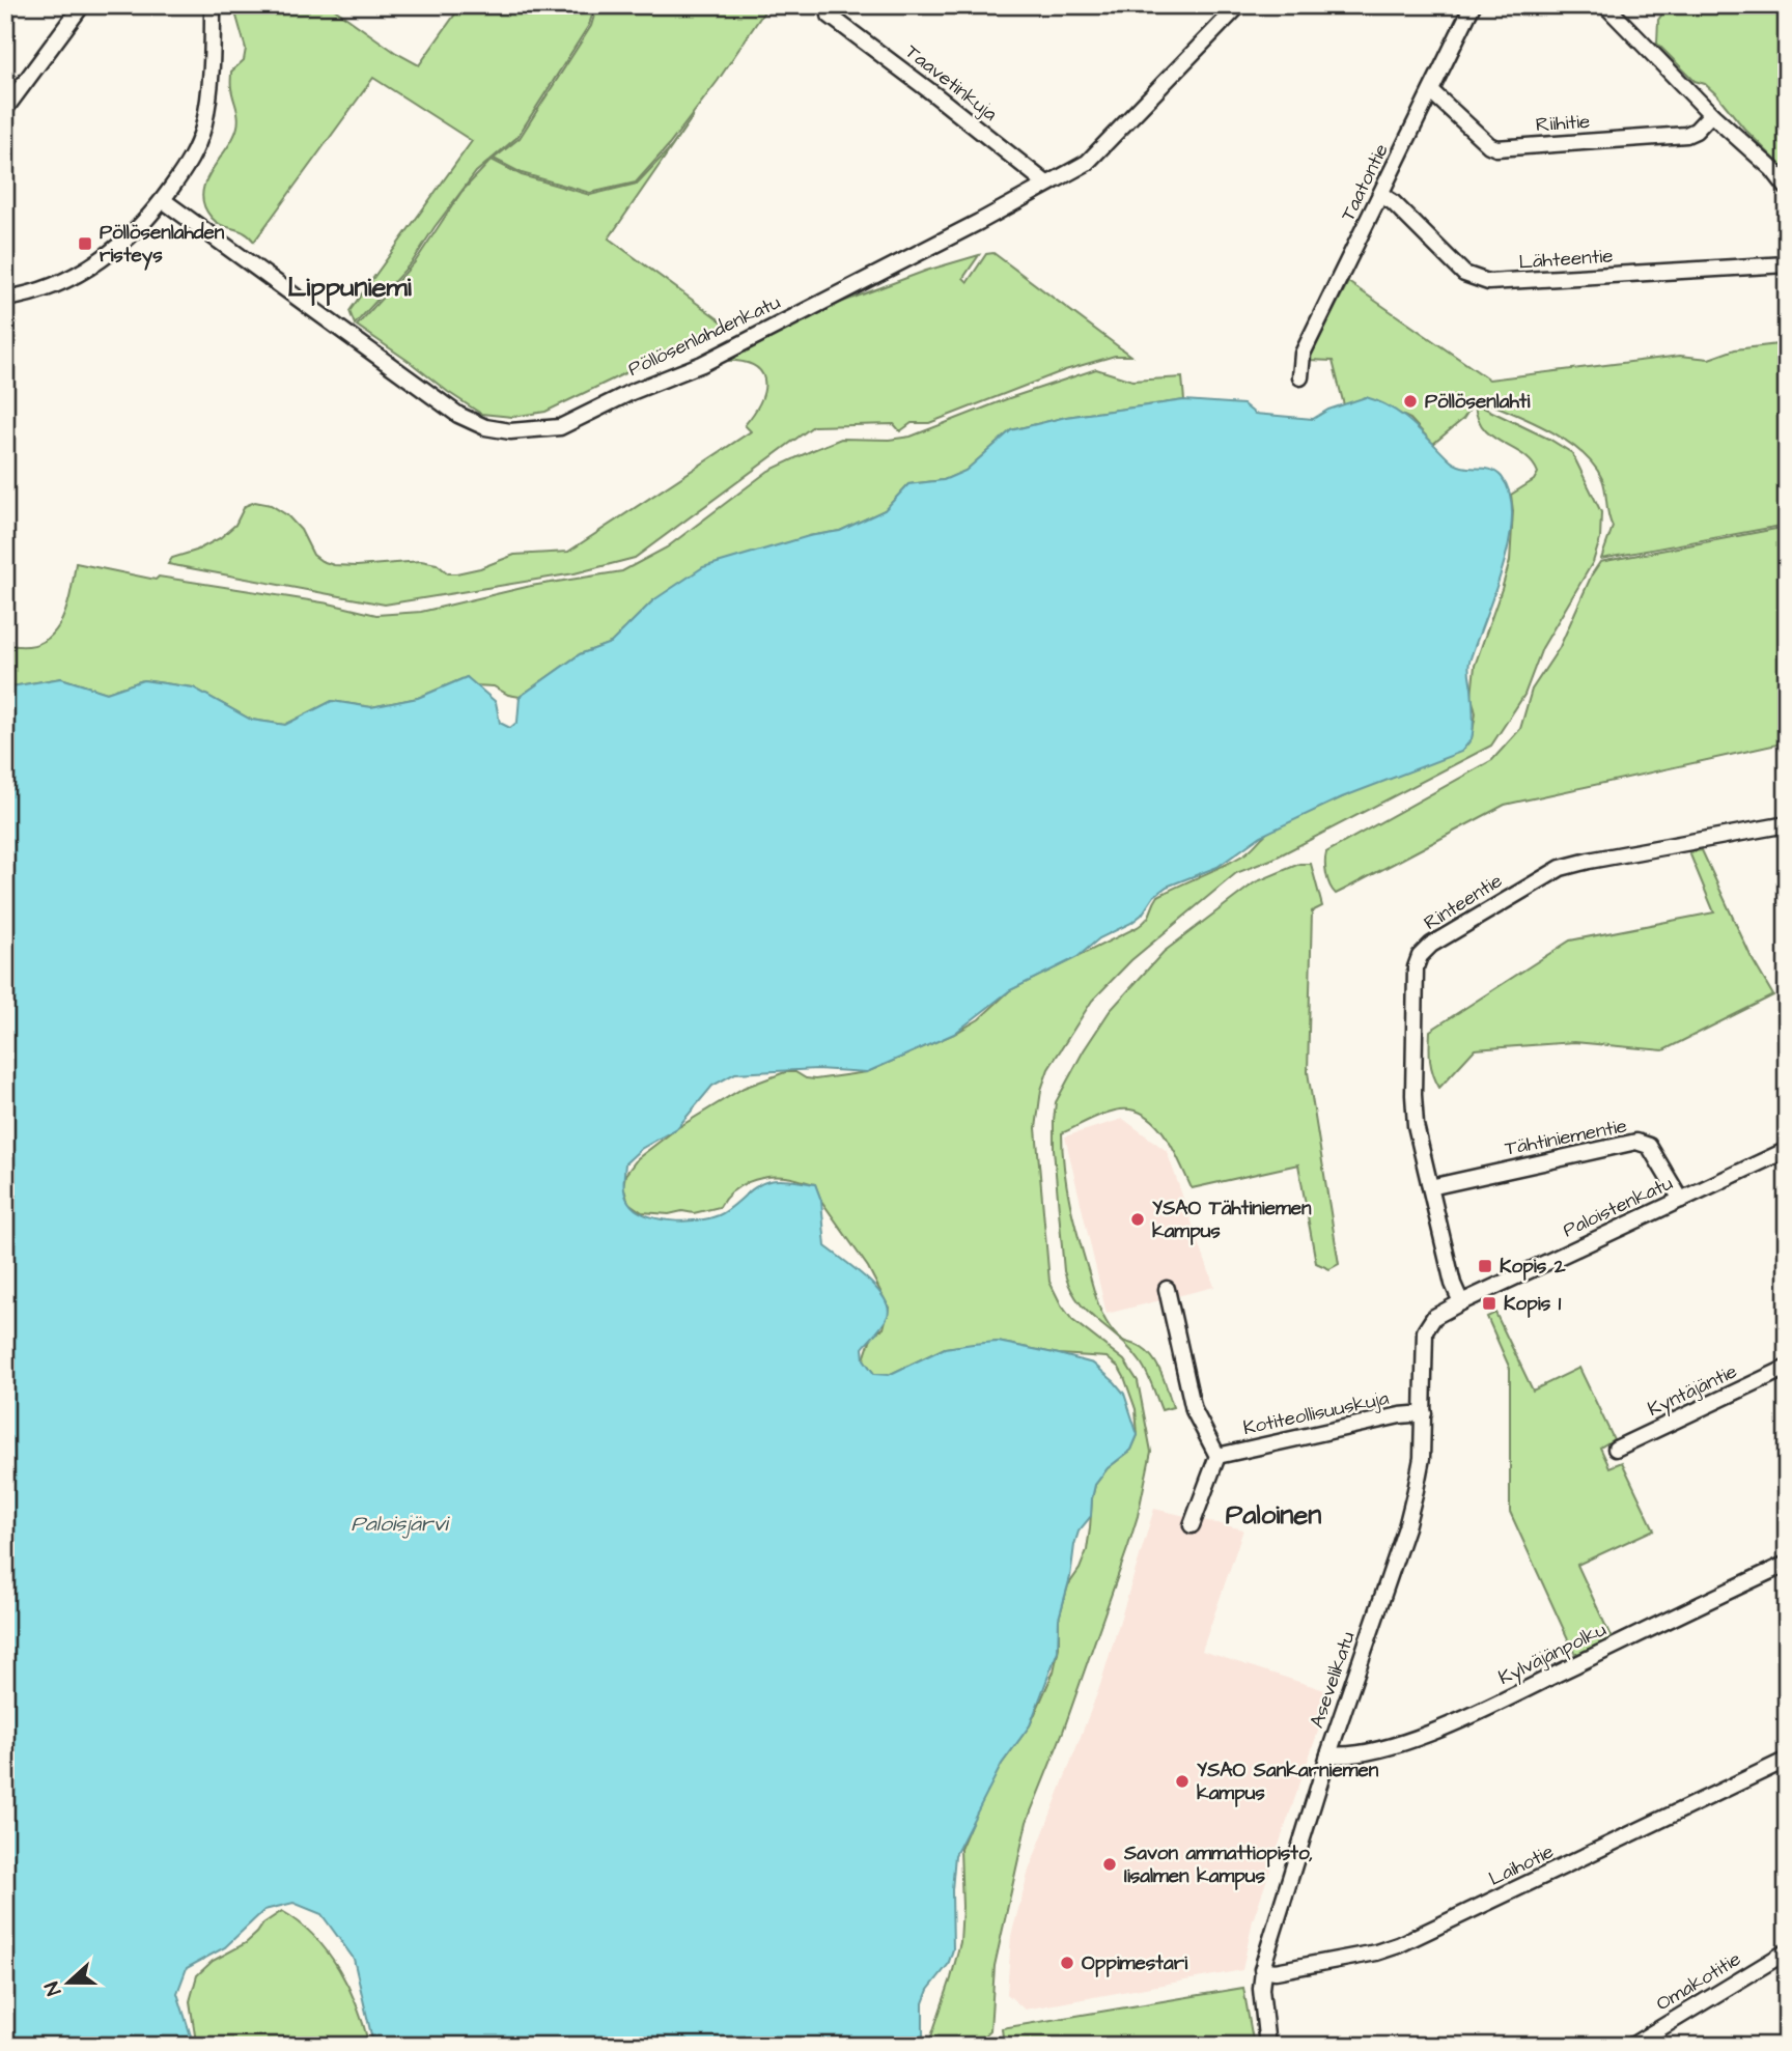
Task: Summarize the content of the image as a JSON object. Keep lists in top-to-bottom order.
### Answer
{
  "streets": {
    "street": [
      "Taavetinkuja",
      "Riihitie",
      "Taatontie",
      "Lähteentie",
      "Pöllösenlahdenkatu",
      "Rinteentie",
      "Tähtiniementie",
      "Paloistenkatu",
      "Kyntäjäntie",
      "Kotiteollisuuskuja",
      "Kylväjänpolku",
      "Asevelikatu",
      "Laihotie",
      "Omakotitie"
    ]
  },
  "crossings": [
    ["Taavetinkuja", "Pöllösenlahdenkatu"],
    ["Riihitie", "Taatontie"],
    ["Taatontie", "Lähteentie"],
    ["Rinteentie", "Tähtiniementie"],
    ["Rinteentie", "Paloistenkatu"],
    ["Tähtiniementie", "Paloistenkatu"],
    ["Paloistenkatu", "Asevelikatu"],
    ["Kotiteollisuuskuja", "Asevelikatu"],
    ["Kylväjänpolku", "Asevelikatu"],
    ["Asevelikatu", "Laihotie"]
  ],
  "districts": ["Lippuniemi", "Paloinen"],
  "water": ["Paloisjärvi"],
  "places": {
    "transit": ["Pöllösenlahden risteys", "Kopis 2", "Kopis 1"],
    "other": [
      "Pöllösenlahti",
      "YSAO Tähtiniemen kampus",
      "YSAO Sankarniemen kampus",
      "Savon ammattiopisto, Iisalmen kampus",
      "Oppimestari"
    ]
  },
  "north": "left"
}
